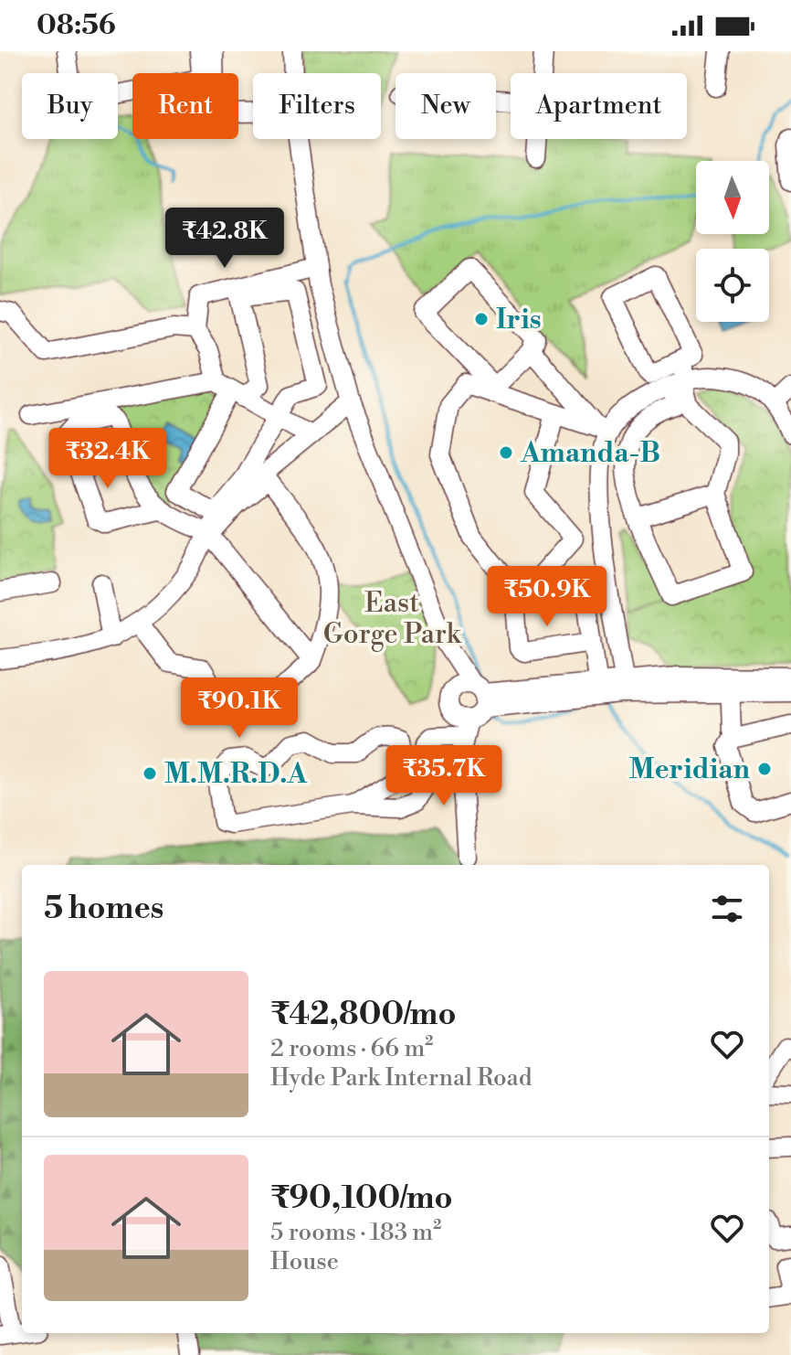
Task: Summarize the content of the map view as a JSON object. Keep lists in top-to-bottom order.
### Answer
{
  "parks": ["East Gorge Park"],
  "places": [
    "Iris",
    "Amanda-B",
    "Meridian",
    "M.M.R.D.A"
  ],
  "north": "bottom",
  "page": {
    "status": "08:56",
    "chip": [
      "Buy",
      "Rent",
      "Filters",
      "New",
      "Apartment"
    ],
    "price": [
      "₹42.8K",
      "₹32.4K",
      "₹50.9K",
      "₹90.1K",
      "₹35.7K"
    ],
    "heading": "5 homes",
    "list": [
      {
        "name": "₹42,800/mo",
        "note": "2 rooms · 66 m² · Hyde Park Internal Road"
      },
      {
        "name": "₹90,100/mo",
        "note": "5 rooms · 183 m² · House"
      }
    ]
  }
}
